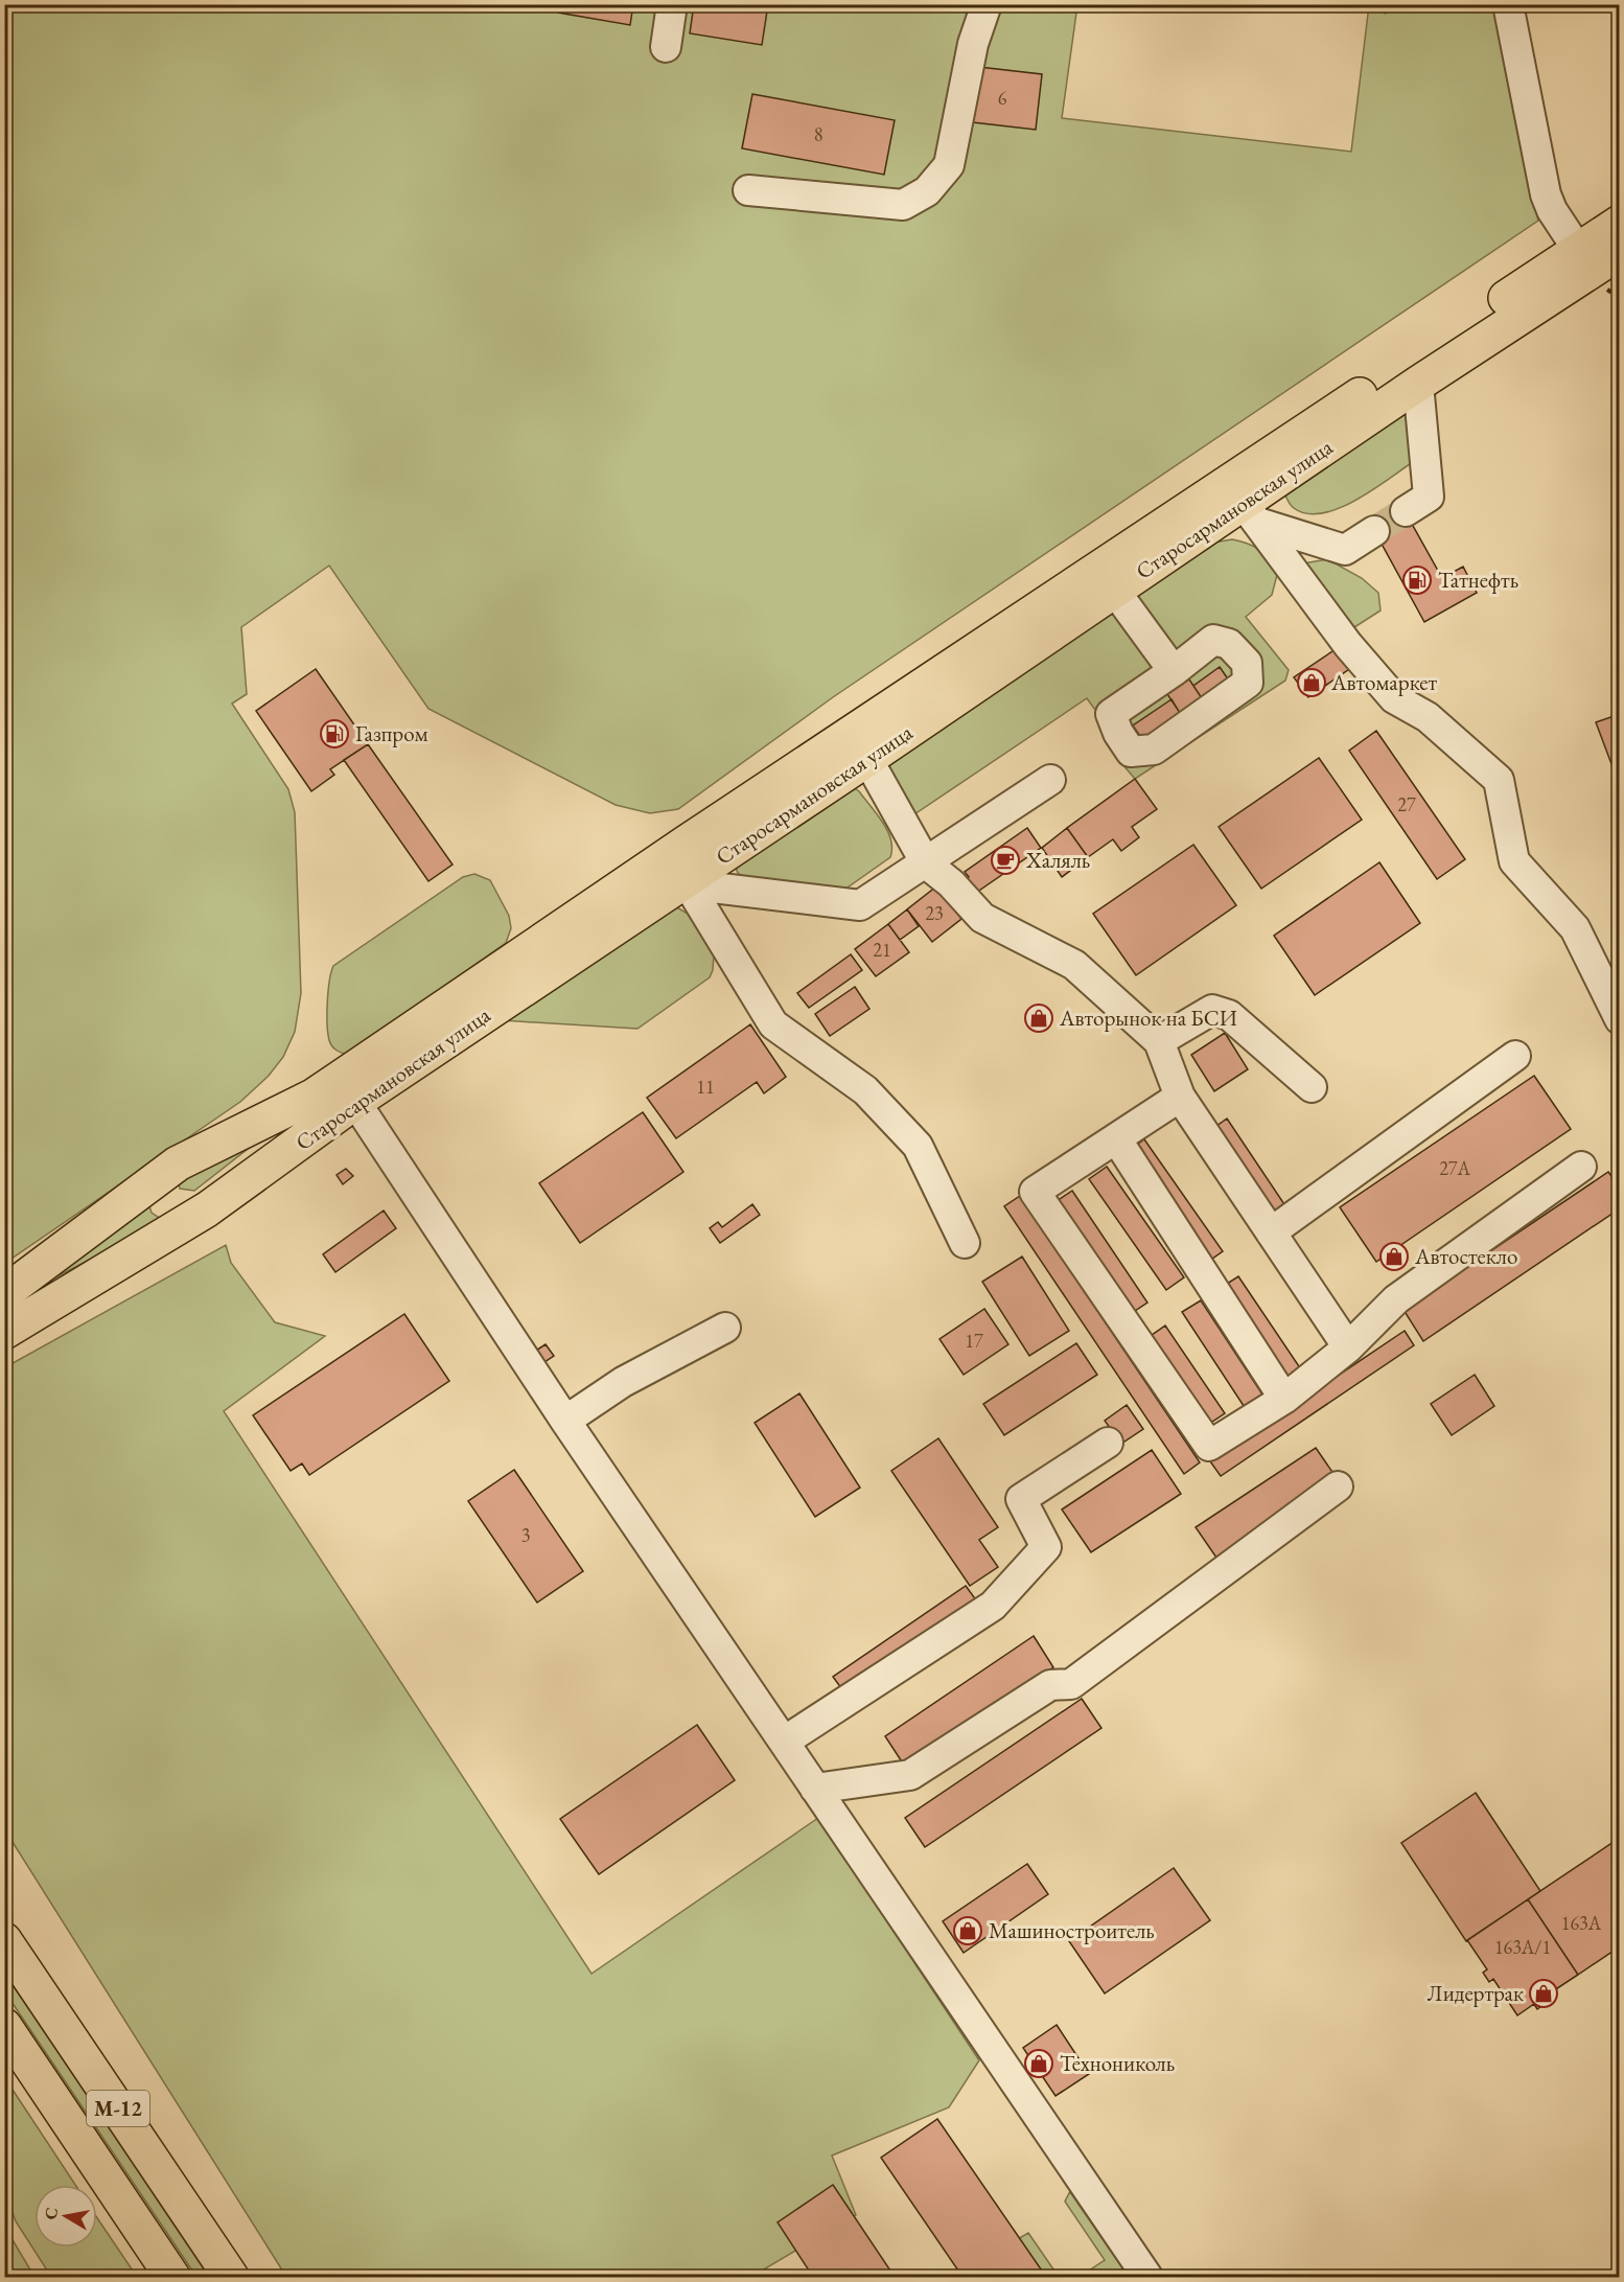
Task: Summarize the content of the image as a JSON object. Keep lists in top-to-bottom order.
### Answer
{
  "streets": {
    "main road": ["Старосармановская улица", "М-12"]
  },
  "places": {
    "fuel station": ["Татнефть", "Газпром"],
    "shop": [
      "Автомаркет",
      "Авторынок на БСИ",
      "Автостекло",
      "Машиностроитель",
      "Лидертрак",
      "Технониколь"
    ],
    "cafe": ["Халяль"]
  },
  "house_numbers": [
    "6",
    "8",
    "27",
    "23",
    "21",
    "11",
    "27А",
    "17",
    "3",
    "163А",
    "163А/1"
  ],
  "north": "left"
}
